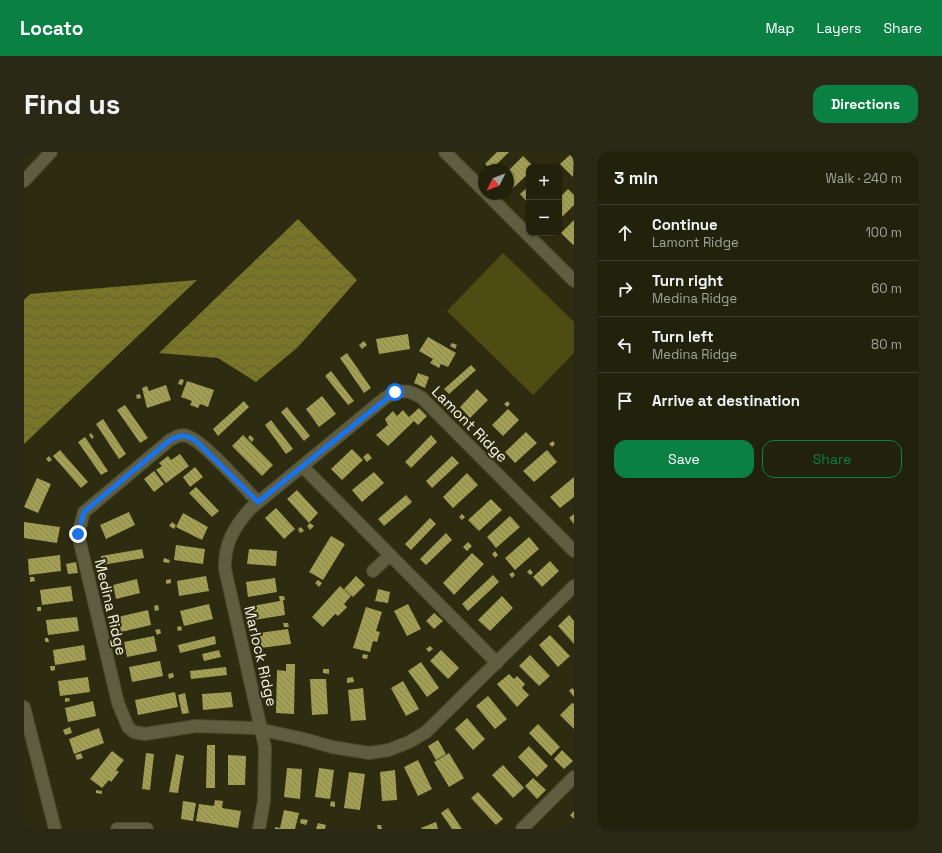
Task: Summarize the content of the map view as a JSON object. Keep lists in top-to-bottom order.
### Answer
{
  "streets": {
    "street": ["Lamont Ridge", "Medina Ridge", "Marlock Ridge"]
  },
  "crossings": [
    ["Lamont Ridge", "Medina Ridge"],
    ["Lamont Ridge", "Marlock Ridge"],
    ["Medina Ridge", "Marlock Ridge"]
  ],
  "north": "bottom left",
  "page": {
    "header": "Locato",
    "nav": ["Map", "Layers", "Share"],
    "buttons": [
      "Directions",
      ["Save", "Share"]
    ],
    "title": "Find us",
    "heading": ["3 min", "Walk · 240 m"],
    "map_buttons": ["+", "−"],
    "list": [
      ["Continue", "Lamont Ridge", "100 m"],
      ["Turn right", "Medina Ridge", "60 m"],
      ["Turn left", "Medina Ridge", "80 m"],
      "Arrive at destination"
    ]
  }
}
